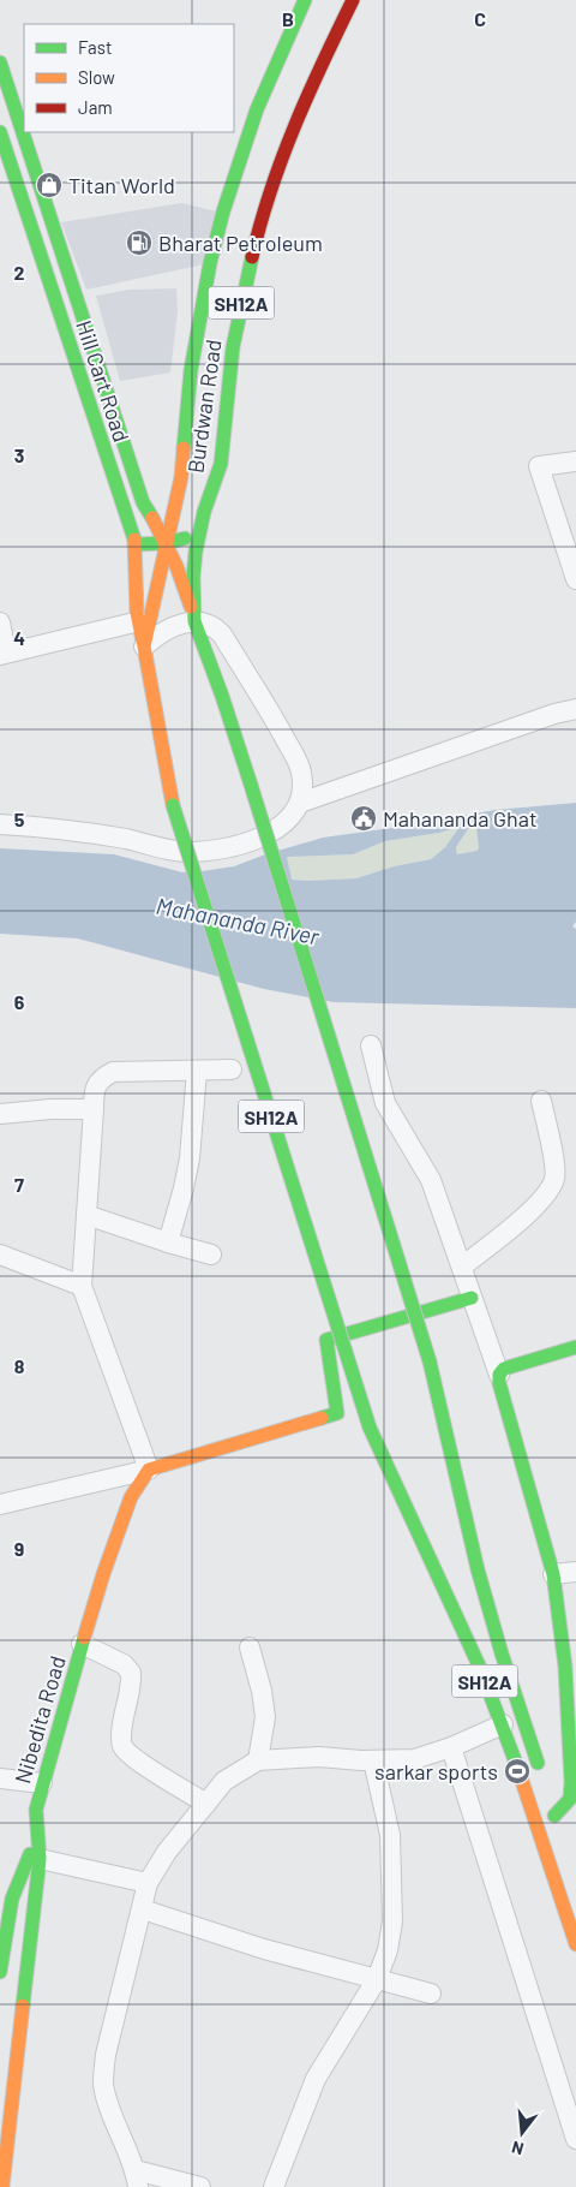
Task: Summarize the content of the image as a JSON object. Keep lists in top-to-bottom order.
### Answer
{
  "streets": {
    "main road": [
      "SH12A",
      "Hill Cart Road",
      "Burdwan Road",
      "Nibedita Road"
    ]
  },
  "crossings": [
    ["SH12A", "Hill Cart Road"],
    ["Hill Cart Road", "Burdwan Road"]
  ],
  "water": ["Mahananda River"],
  "places": {
    "shop": ["Titan World"],
    "fuel station": ["Bharat Petroleum"],
    "public building": ["Mahananda Ghat"],
    "sports": ["sarkar sports"]
  },
  "legend": ["Fast", "Slow", "Jam"],
  "north": "bottom",
  "grid": {
    "columns": ["B", "C"],
    "rows": [
      "2",
      "3",
      "4",
      "5",
      "6",
      "7",
      "8",
      "9"
    ]
  }
}
